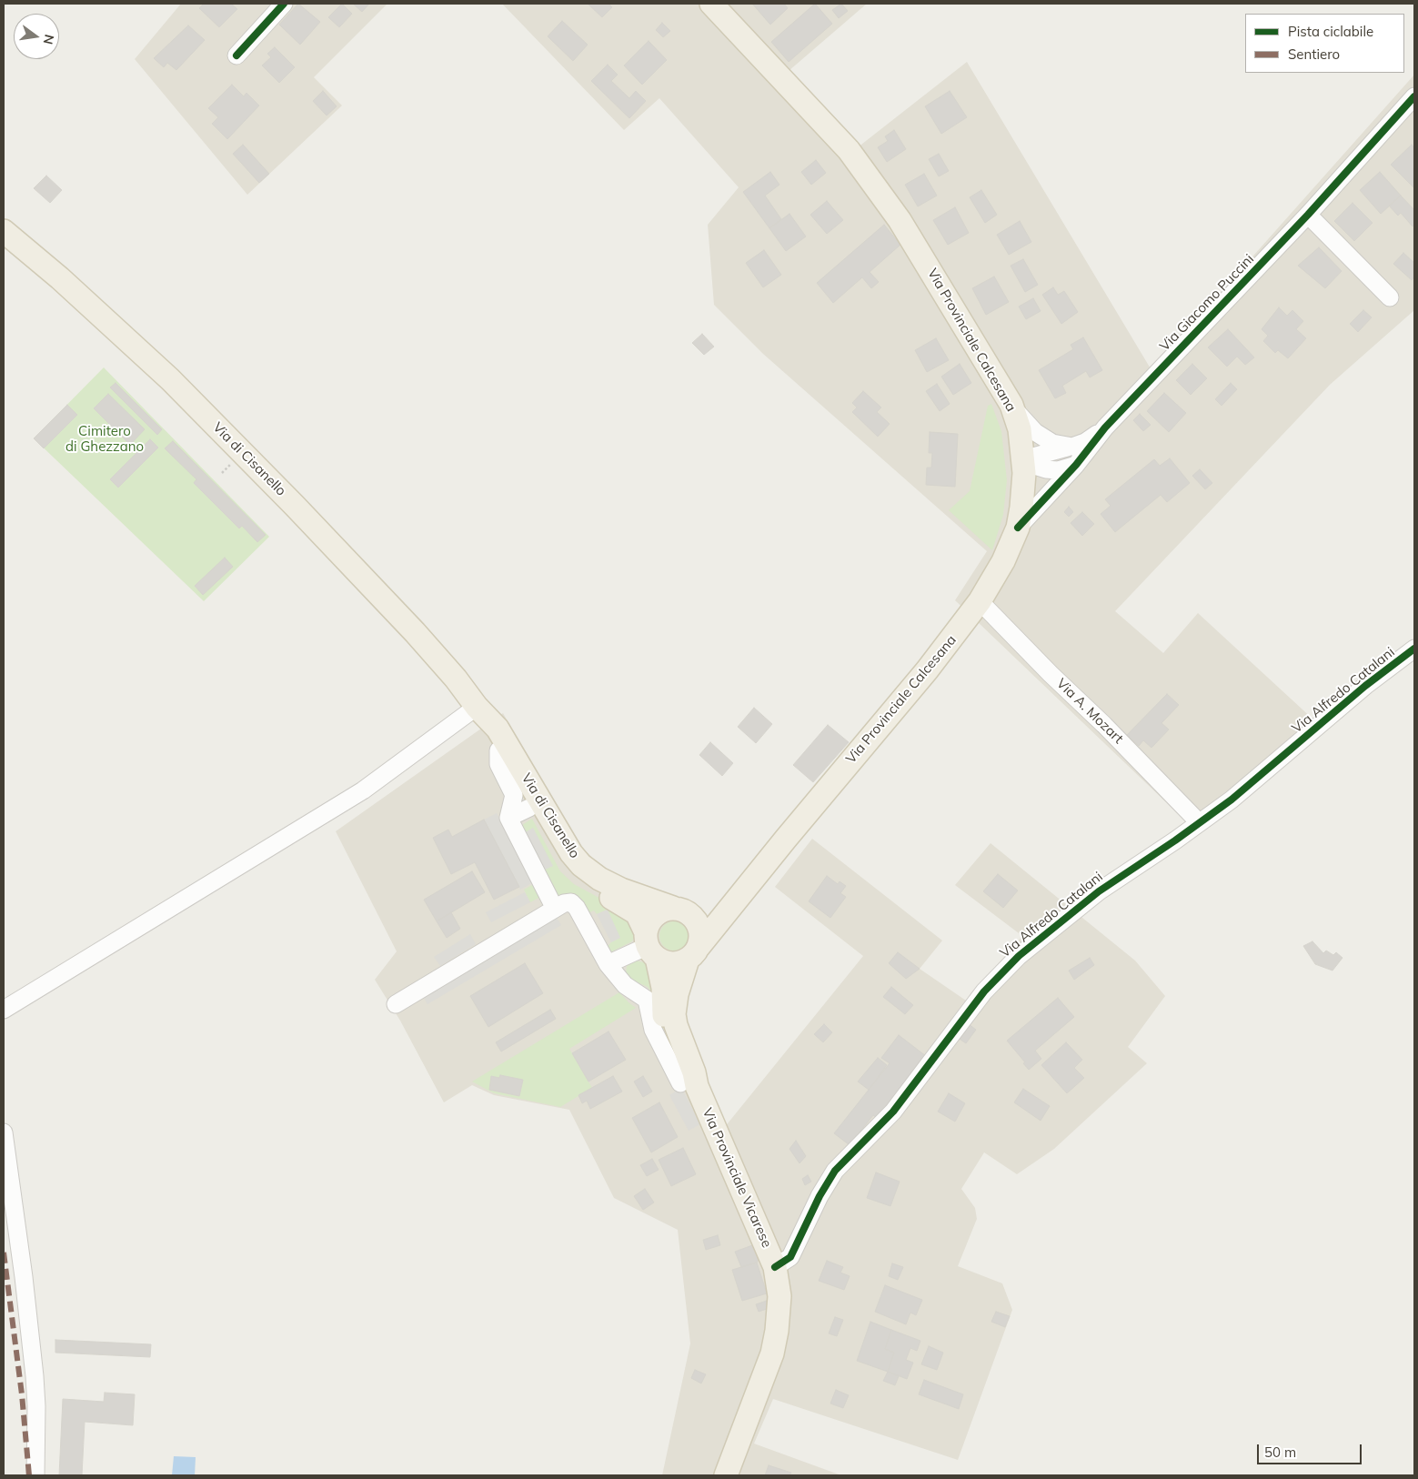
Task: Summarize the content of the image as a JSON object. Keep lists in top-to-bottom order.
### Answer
{
  "streets": {
    "main road": ["Via Provinciale Calcesana", "Via di Cisanello", "Via Provinciale Vicarese"],
    "street": ["Via Giacomo Puccini", "Via Alfredo Catalani", "Via A. Mozart"]
  },
  "crossings": [
    ["Via Giacomo Puccini", "Via Provinciale Calcesana"],
    ["Via Provinciale Calcesana", "Via di Cisanello"],
    ["Via Provinciale Calcesana", "Via A. Mozart"],
    ["Via Provinciale Calcesana", "Via Provinciale Vicarese"],
    ["Via di Cisanello", "Via Provinciale Vicarese"],
    ["Via Alfredo Catalani", "Via A. Mozart"],
    ["Via Alfredo Catalani", "Via Provinciale Vicarese"]
  ],
  "parks": ["Cimitero di Ghezzano"],
  "legend": ["Pista ciclabile", "Sentiero"],
  "scale_bar": "50 m",
  "north": "right"
}
